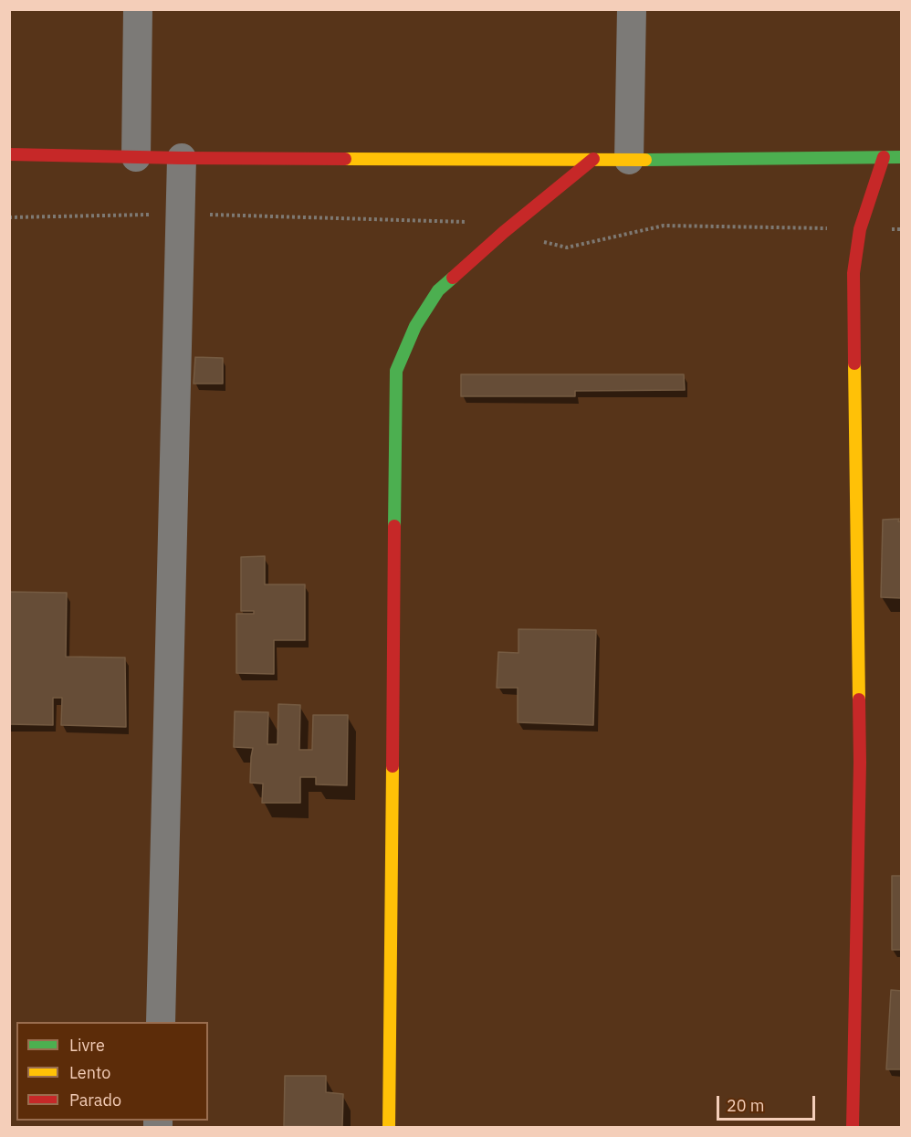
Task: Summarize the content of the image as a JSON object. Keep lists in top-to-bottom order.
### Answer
{
  "legend": ["Livre", "Lento", "Parado"],
  "scale_bar": "20 m"
}
